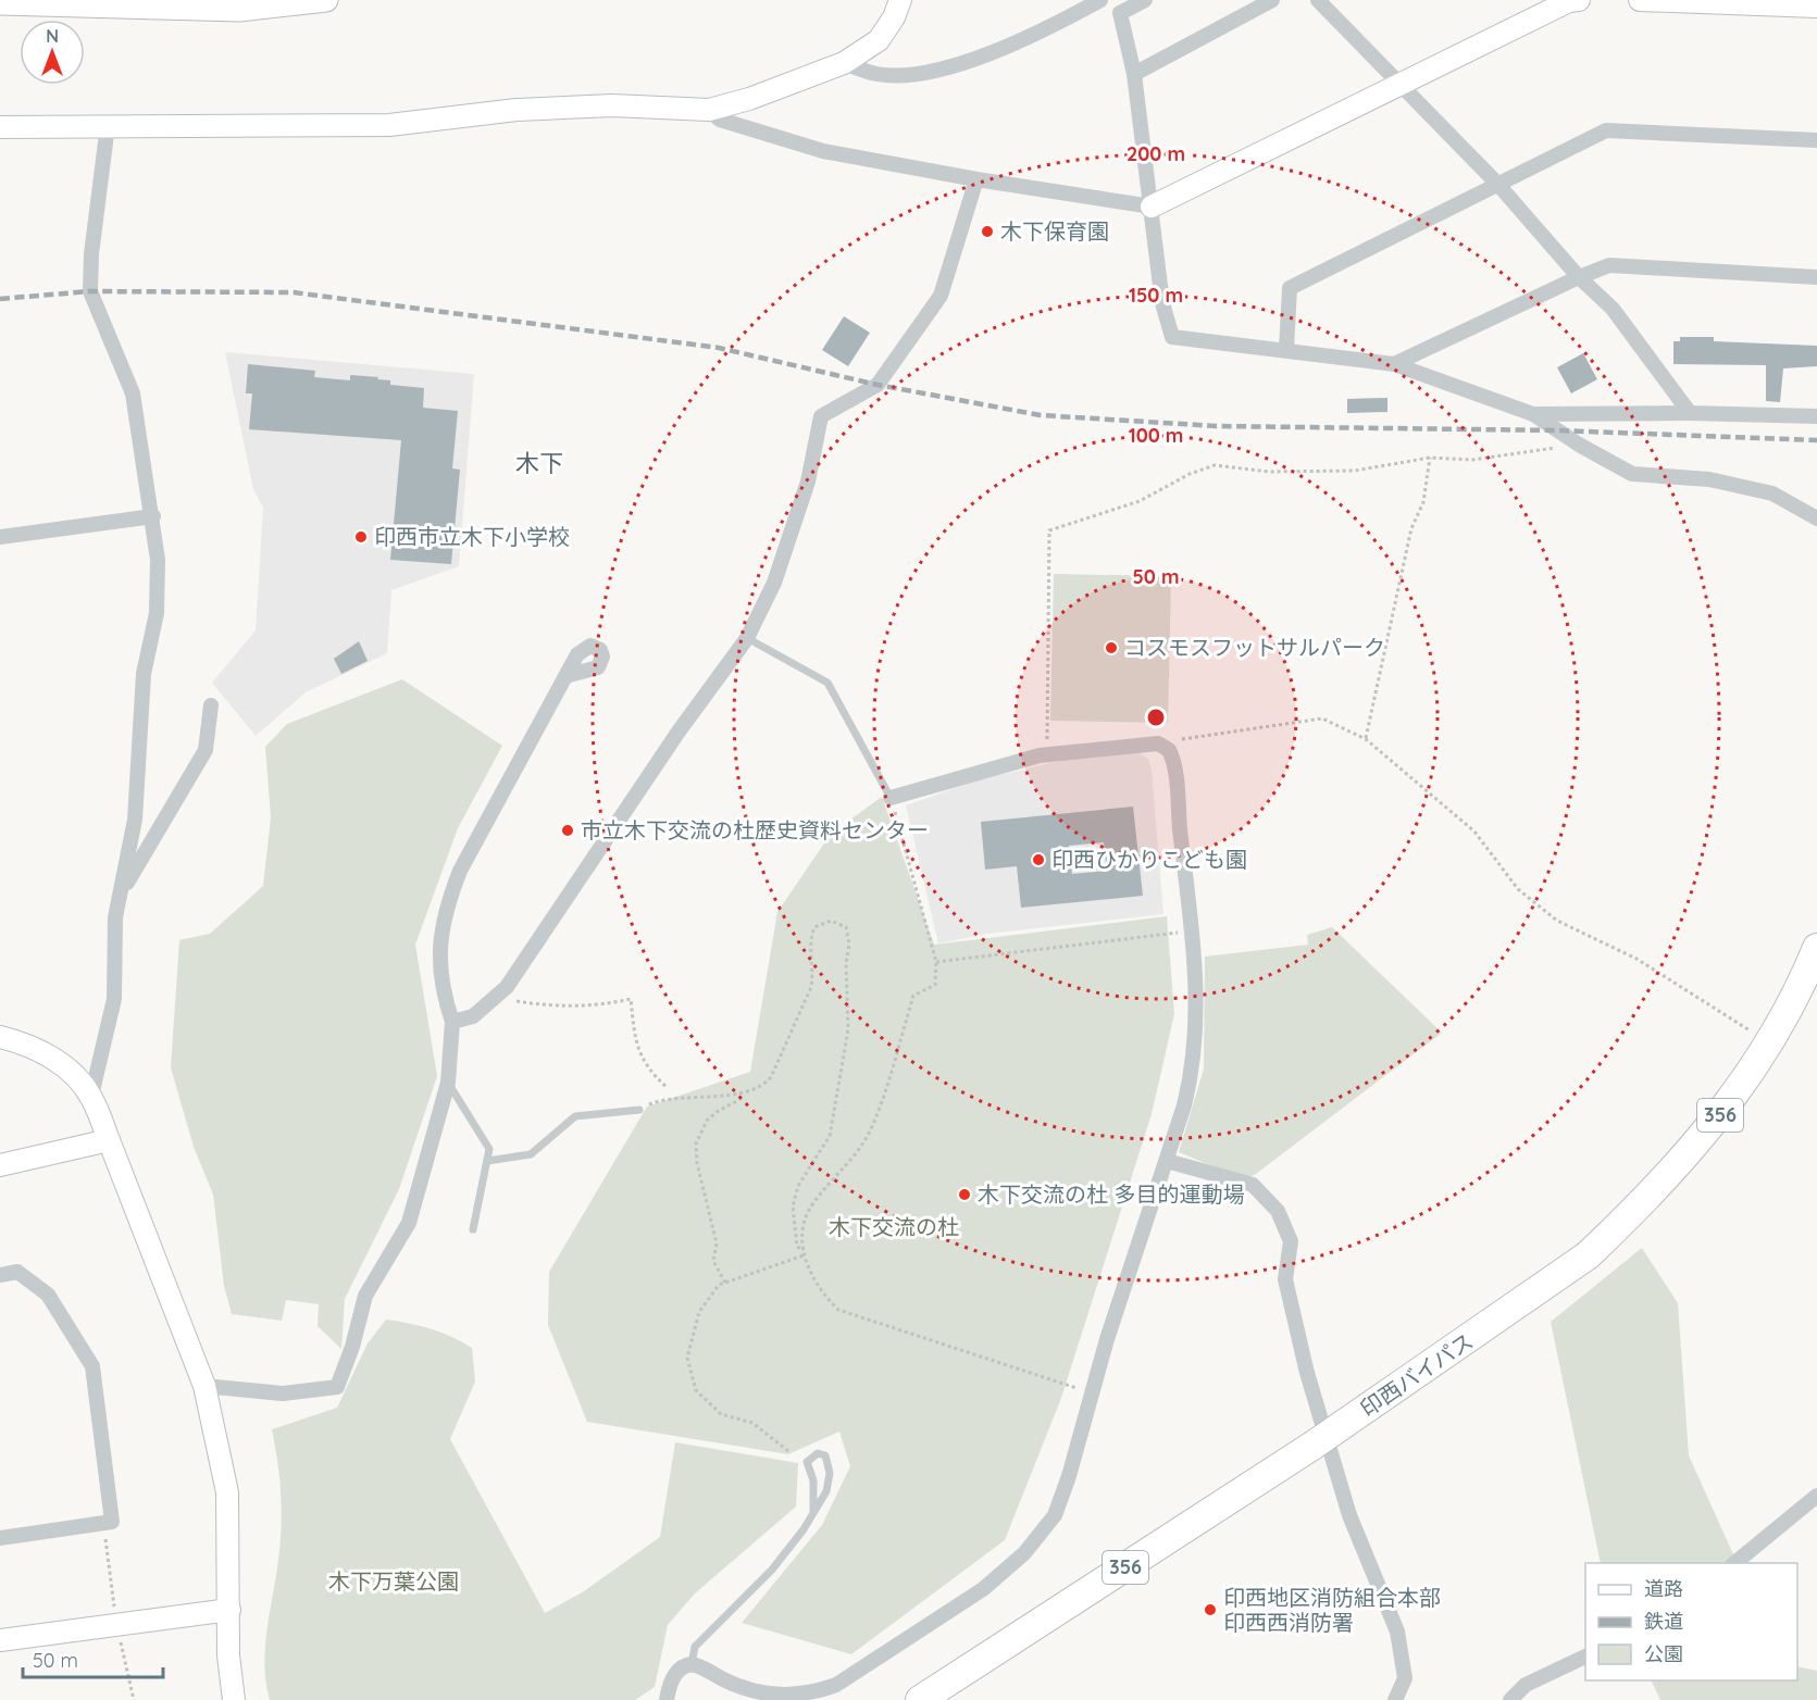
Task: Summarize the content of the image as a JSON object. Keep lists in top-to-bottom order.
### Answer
{
  "streets": {
    "highway": ["356", "印西バイパス"]
  },
  "districts": ["木下"],
  "parks": ["木下交流の杜", "木下万葉公園"],
  "places": [
    "木下保育園",
    "印西市立木下小学校",
    "コスモスフットサルパーク",
    "市立木下交流の杜歴史資料センター",
    "印西ひかりこども園",
    "木下交流の杜 多目的運動場",
    "印西地区消防組合本部 印西西消防署"
  ],
  "legend": ["道路", "鉄道", "公園"],
  "scale_bar": "50 m",
  "north": "top",
  "rings": [
    "200 m",
    "150 m",
    "100 m",
    "50 m"
  ]
}
